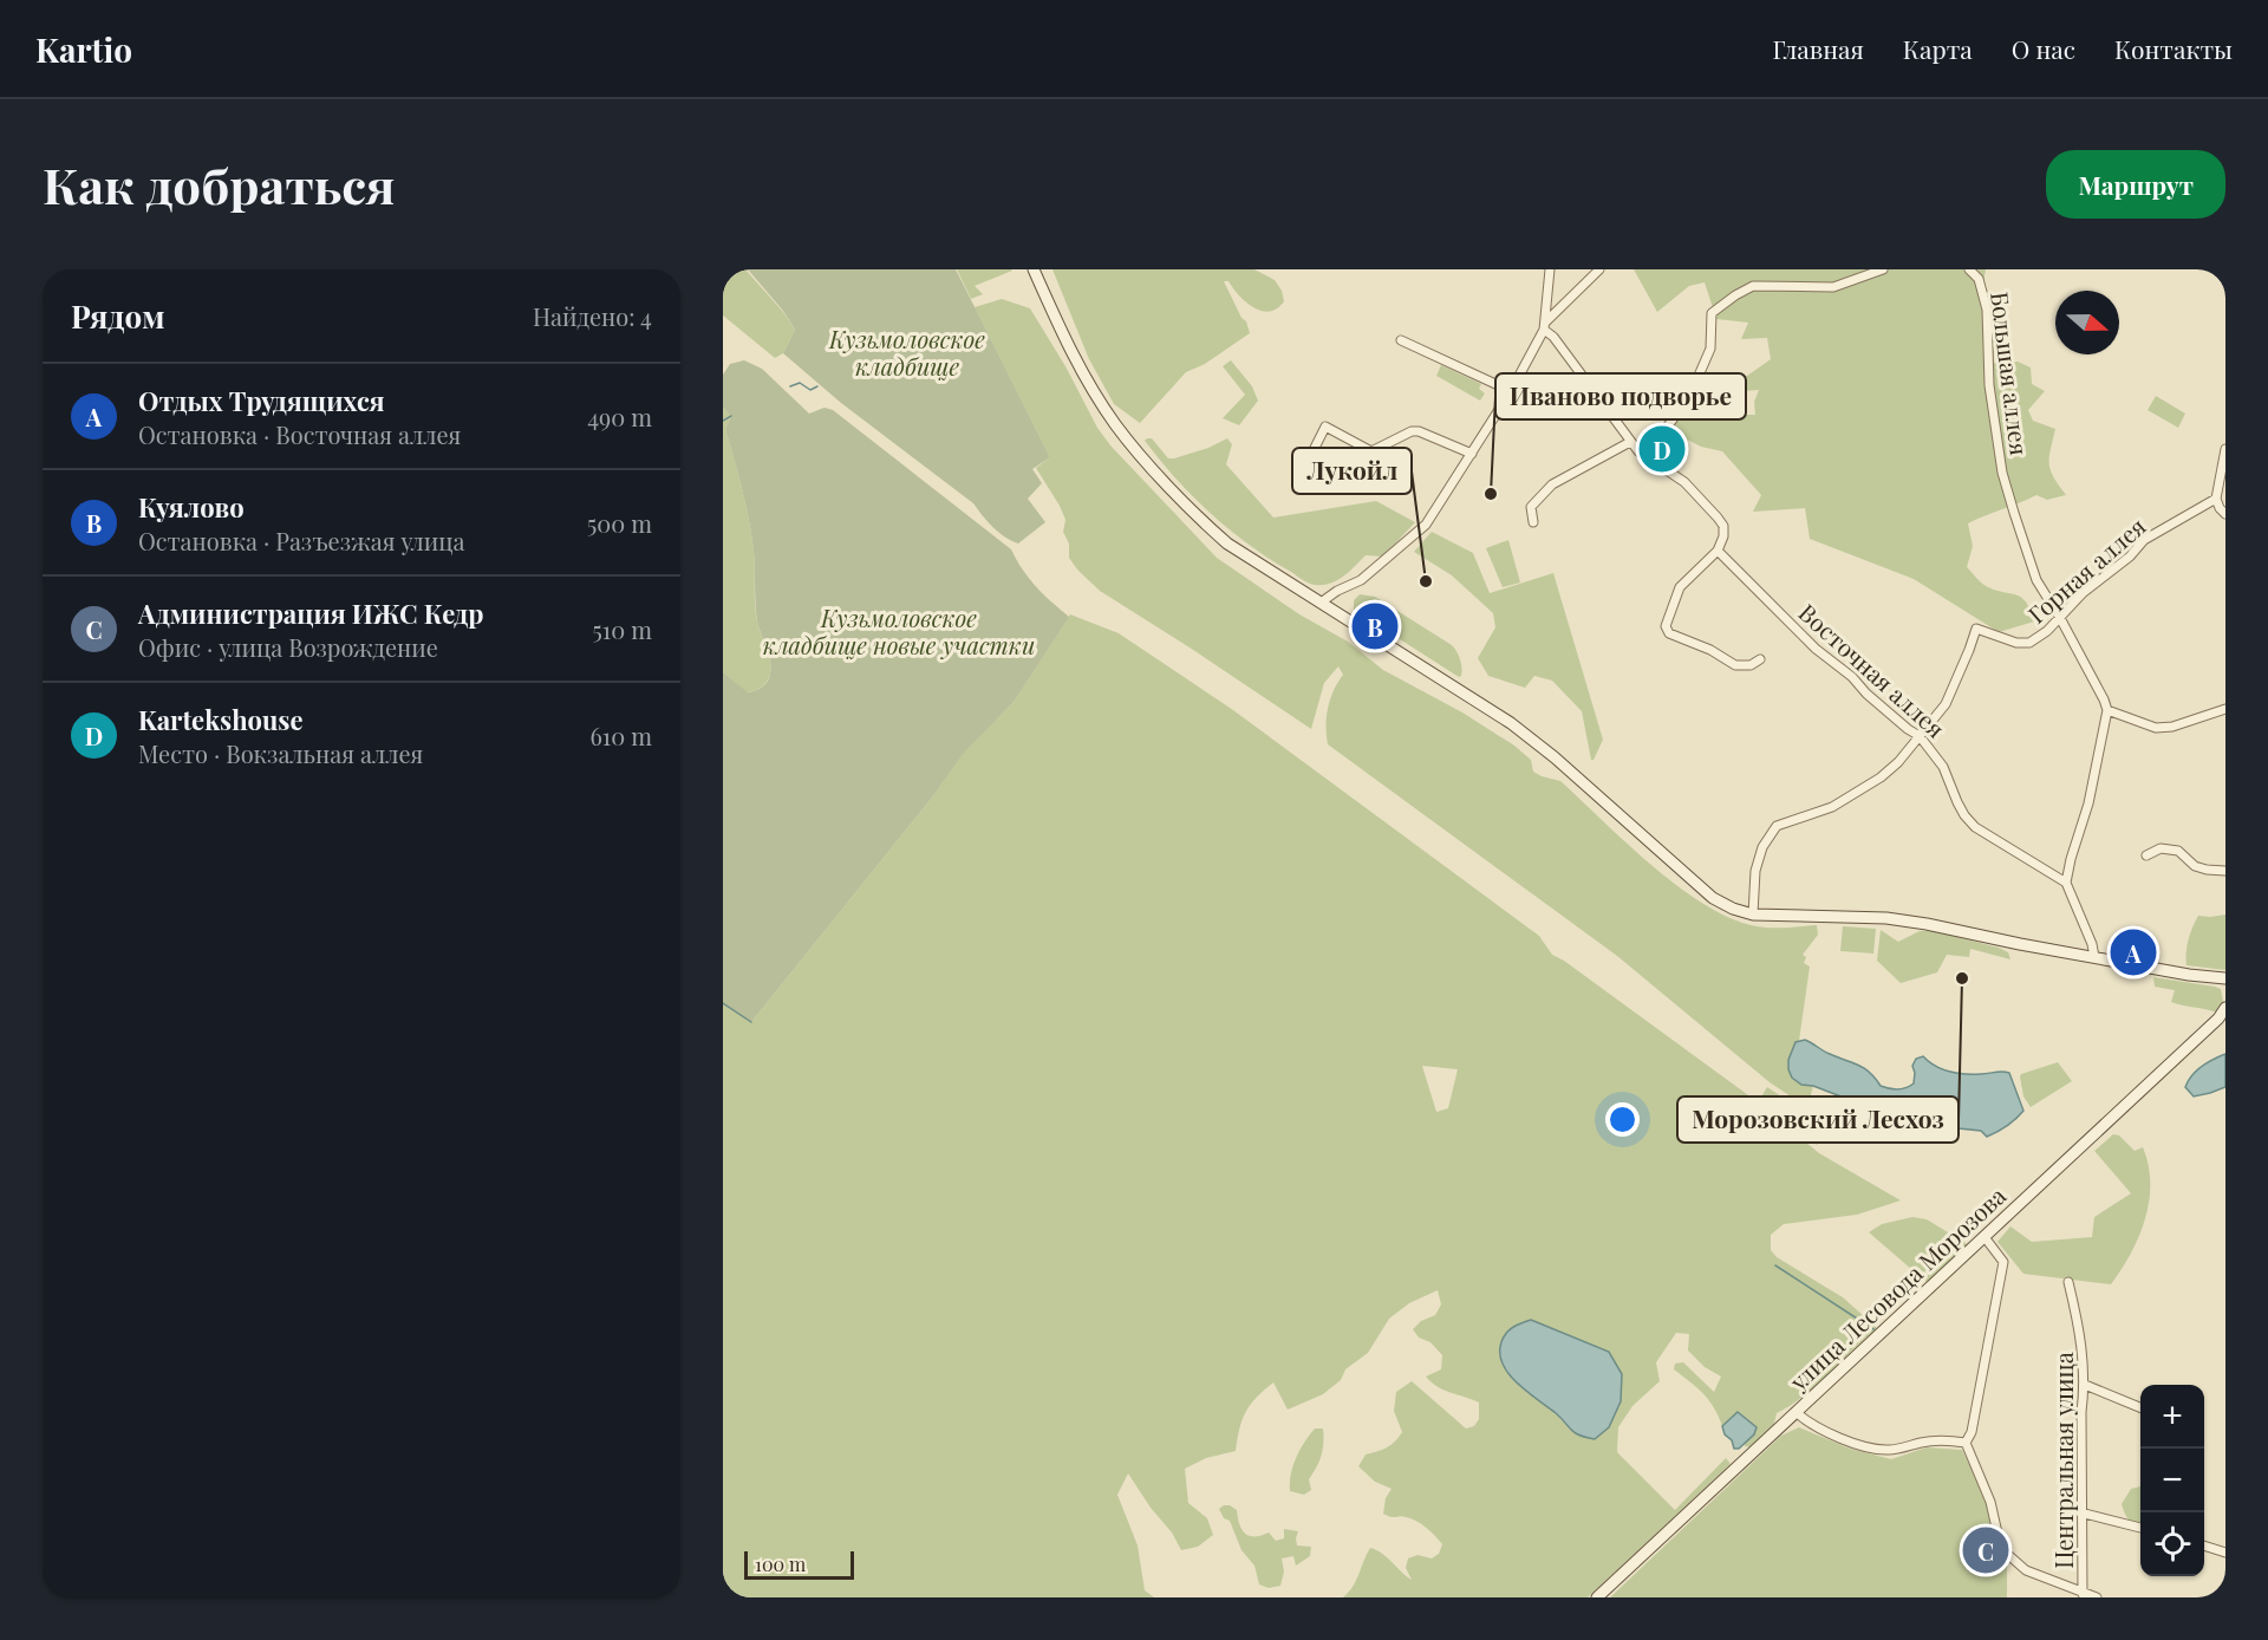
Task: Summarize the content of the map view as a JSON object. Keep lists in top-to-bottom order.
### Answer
{
  "streets": {
    "main road": ["улица Лесовода Морозова"],
    "street": [
      "Большая аллея",
      "Горная аллея",
      "Восточная аллея",
      "Центральная улица"
    ]
  },
  "crossings": [
    ["Большая аллея", "Горная аллея"],
    ["Горная аллея", "Восточная аллея"]
  ],
  "parks": ["Кузьмоловское кладбище", "Кузьмоловское кладбище новые участки"],
  "places": ["Иваново подворье", "Лукойл", "Морозовский Лесхоз"],
  "scale_bar": "100 m",
  "north": "right",
  "page": {
    "header": "Kartio",
    "nav": [
      "Главная",
      "Карта",
      "О нас",
      "Контакты"
    ],
    "buttons": "Маршрут",
    "title": "Как добраться",
    "heading": ["Рядом", "Найдено: 4"],
    "list": [
      {
        "mark": "A",
        "name": "Отдых Трудящихся",
        "note": "Остановка · Восточная аллея",
        "value": "490 m"
      },
      {
        "mark": "B",
        "name": "Куялово",
        "note": "Остановка · Разъезжая улица",
        "value": "500 m"
      },
      {
        "mark": "C",
        "name": "Администрация ИЖС Кедр",
        "note": "Офис · улица Возрождение",
        "value": "510 m"
      },
      {
        "mark": "D",
        "name": "Kartekshouse",
        "note": "Место · Вокзальная аллея",
        "value": "610 m"
      }
    ],
    "pins": [
      "D",
      "B",
      "A",
      "C"
    ],
    "map_buttons": ["+", "−"],
    "scale": "100 m"
  }
}
